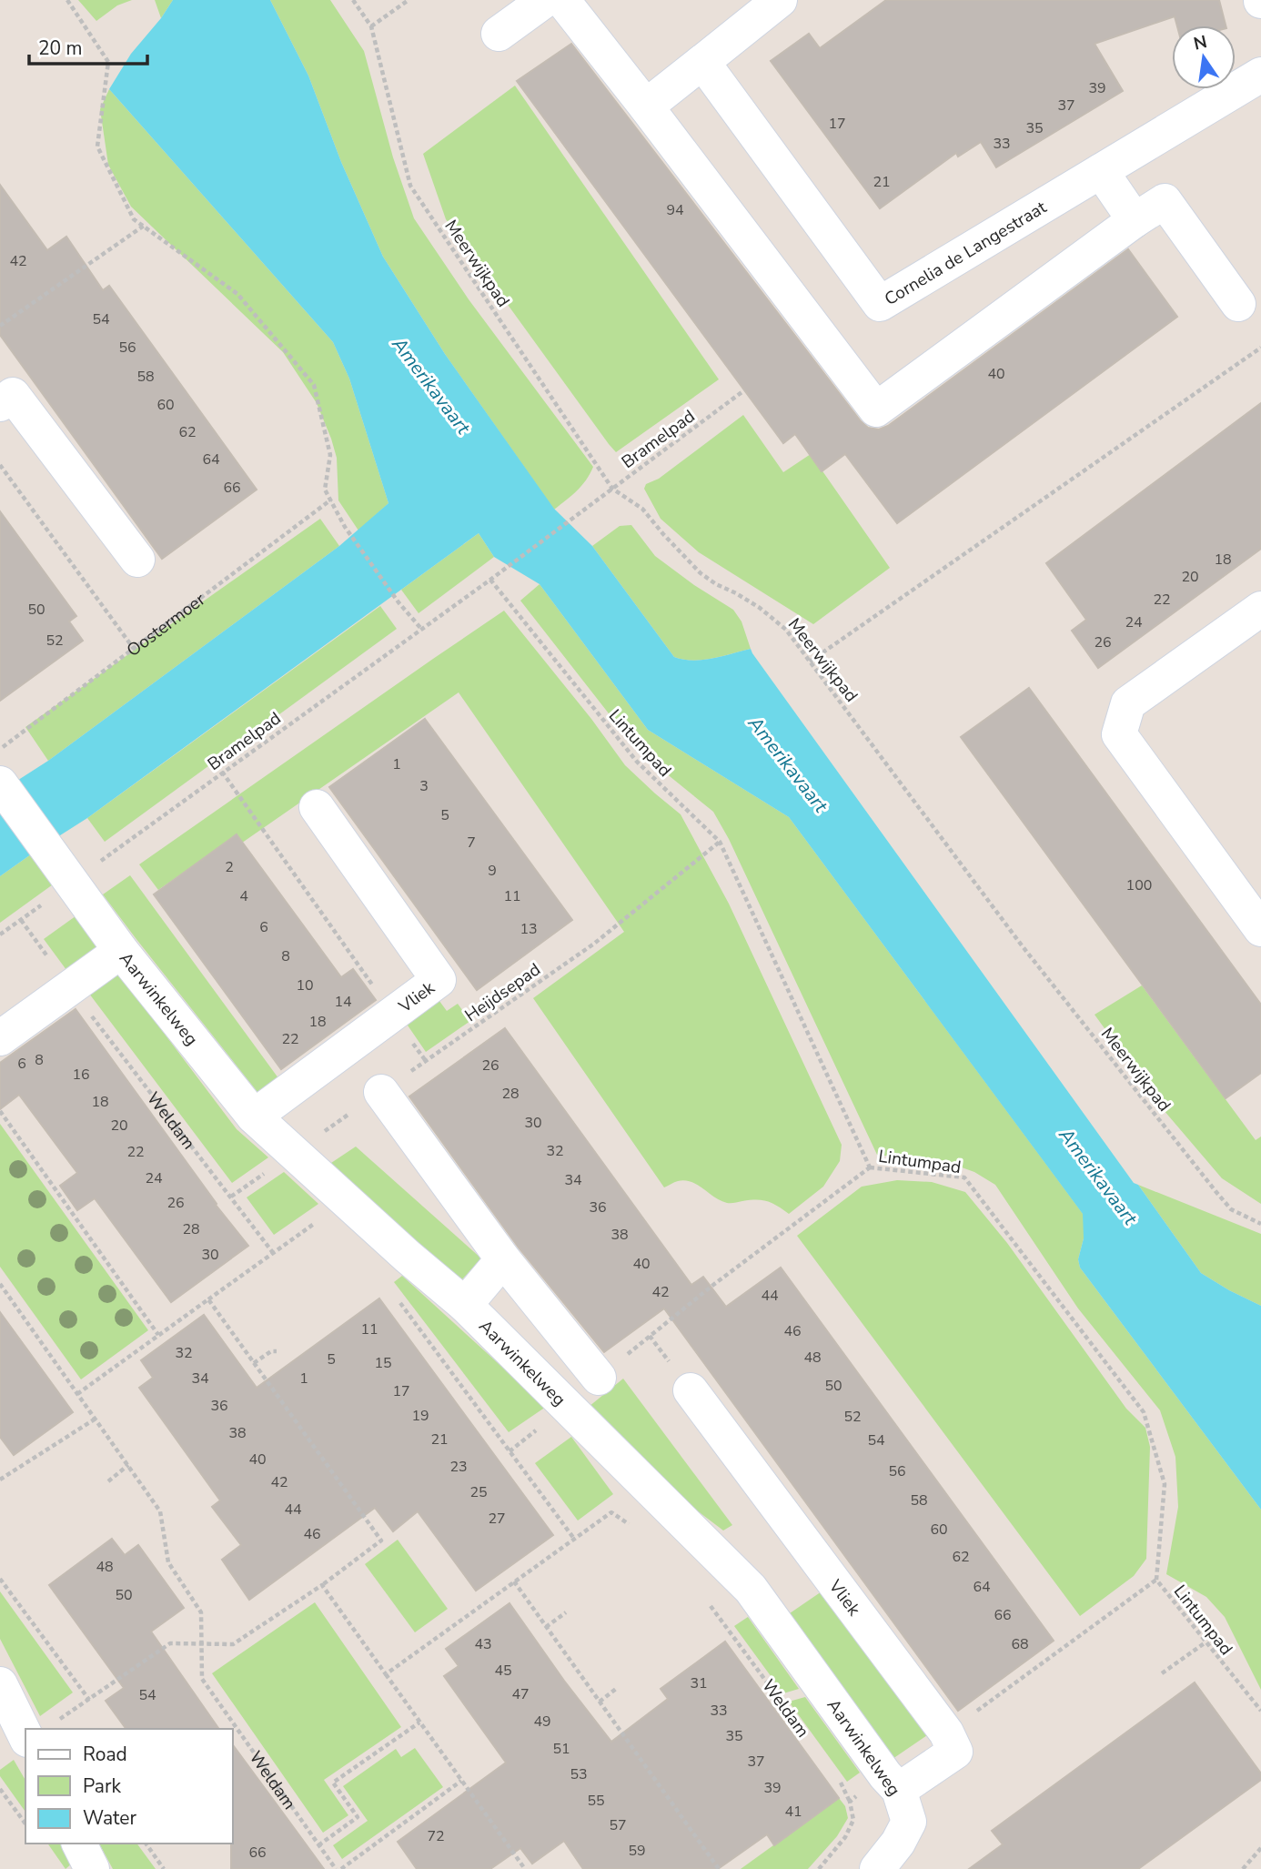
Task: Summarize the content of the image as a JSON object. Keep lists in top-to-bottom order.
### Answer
{
  "streets": {
    "street": ["Cornelia de Langestraat", "Vliek", "Aarwinkelweg"],
    "path": [
      "Meerwijkpad",
      "Bramelpad",
      "Oostermoer",
      "Lintumpad",
      "Heijdsepad",
      "Weldam"
    ]
  },
  "crossings": [
    ["Meerwijkpad", "Bramelpad"],
    ["Bramelpad", "Lintumpad"],
    ["Bramelpad", "Aarwinkelweg"],
    ["Bramelpad", "Weldam"],
    ["Lintumpad", "Heijdsepad"],
    ["Heijdsepad", "Aarwinkelweg"],
    ["Vliek", "Aarwinkelweg"]
  ],
  "water": ["Amerikavaart"],
  "house_numbers": [
    "39",
    "37",
    "17",
    "35",
    "33",
    "21",
    "94",
    "42",
    "54",
    "56",
    "40",
    "58",
    "60",
    "62",
    "64",
    "66",
    "18",
    "20",
    "22",
    "50",
    "24",
    "52",
    "26",
    "1",
    "3",
    "5",
    "7",
    "2",
    "9",
    "100",
    "4",
    "11",
    "6",
    "13",
    "8",
    "10",
    "14",
    "18",
    "22",
    "8",
    "6",
    "26",
    "16",
    "28",
    "18",
    "30",
    "20",
    "32",
    "22",
    "24",
    "34",
    "26",
    "36",
    "28",
    "38",
    "30",
    "40",
    "42",
    "44",
    "11",
    "46",
    "32",
    "48",
    "5",
    "15",
    "34",
    "1",
    "50",
    "17",
    "36",
    "19",
    "52",
    "38",
    "21",
    "54",
    "40",
    "23",
    "56",
    "42",
    "25",
    "58",
    "44",
    "27",
    "60",
    "46",
    "62",
    "48",
    "64",
    "50",
    "66",
    "43",
    "68",
    "45",
    "31",
    "47",
    "54",
    "33",
    "49",
    "35",
    "51",
    "37",
    "53",
    "39",
    "55",
    "41",
    "57",
    "72",
    "59",
    "66"
  ],
  "legend": ["Road", "Park", "Water"],
  "scale_bar": "20 m",
  "north": "top"
}
